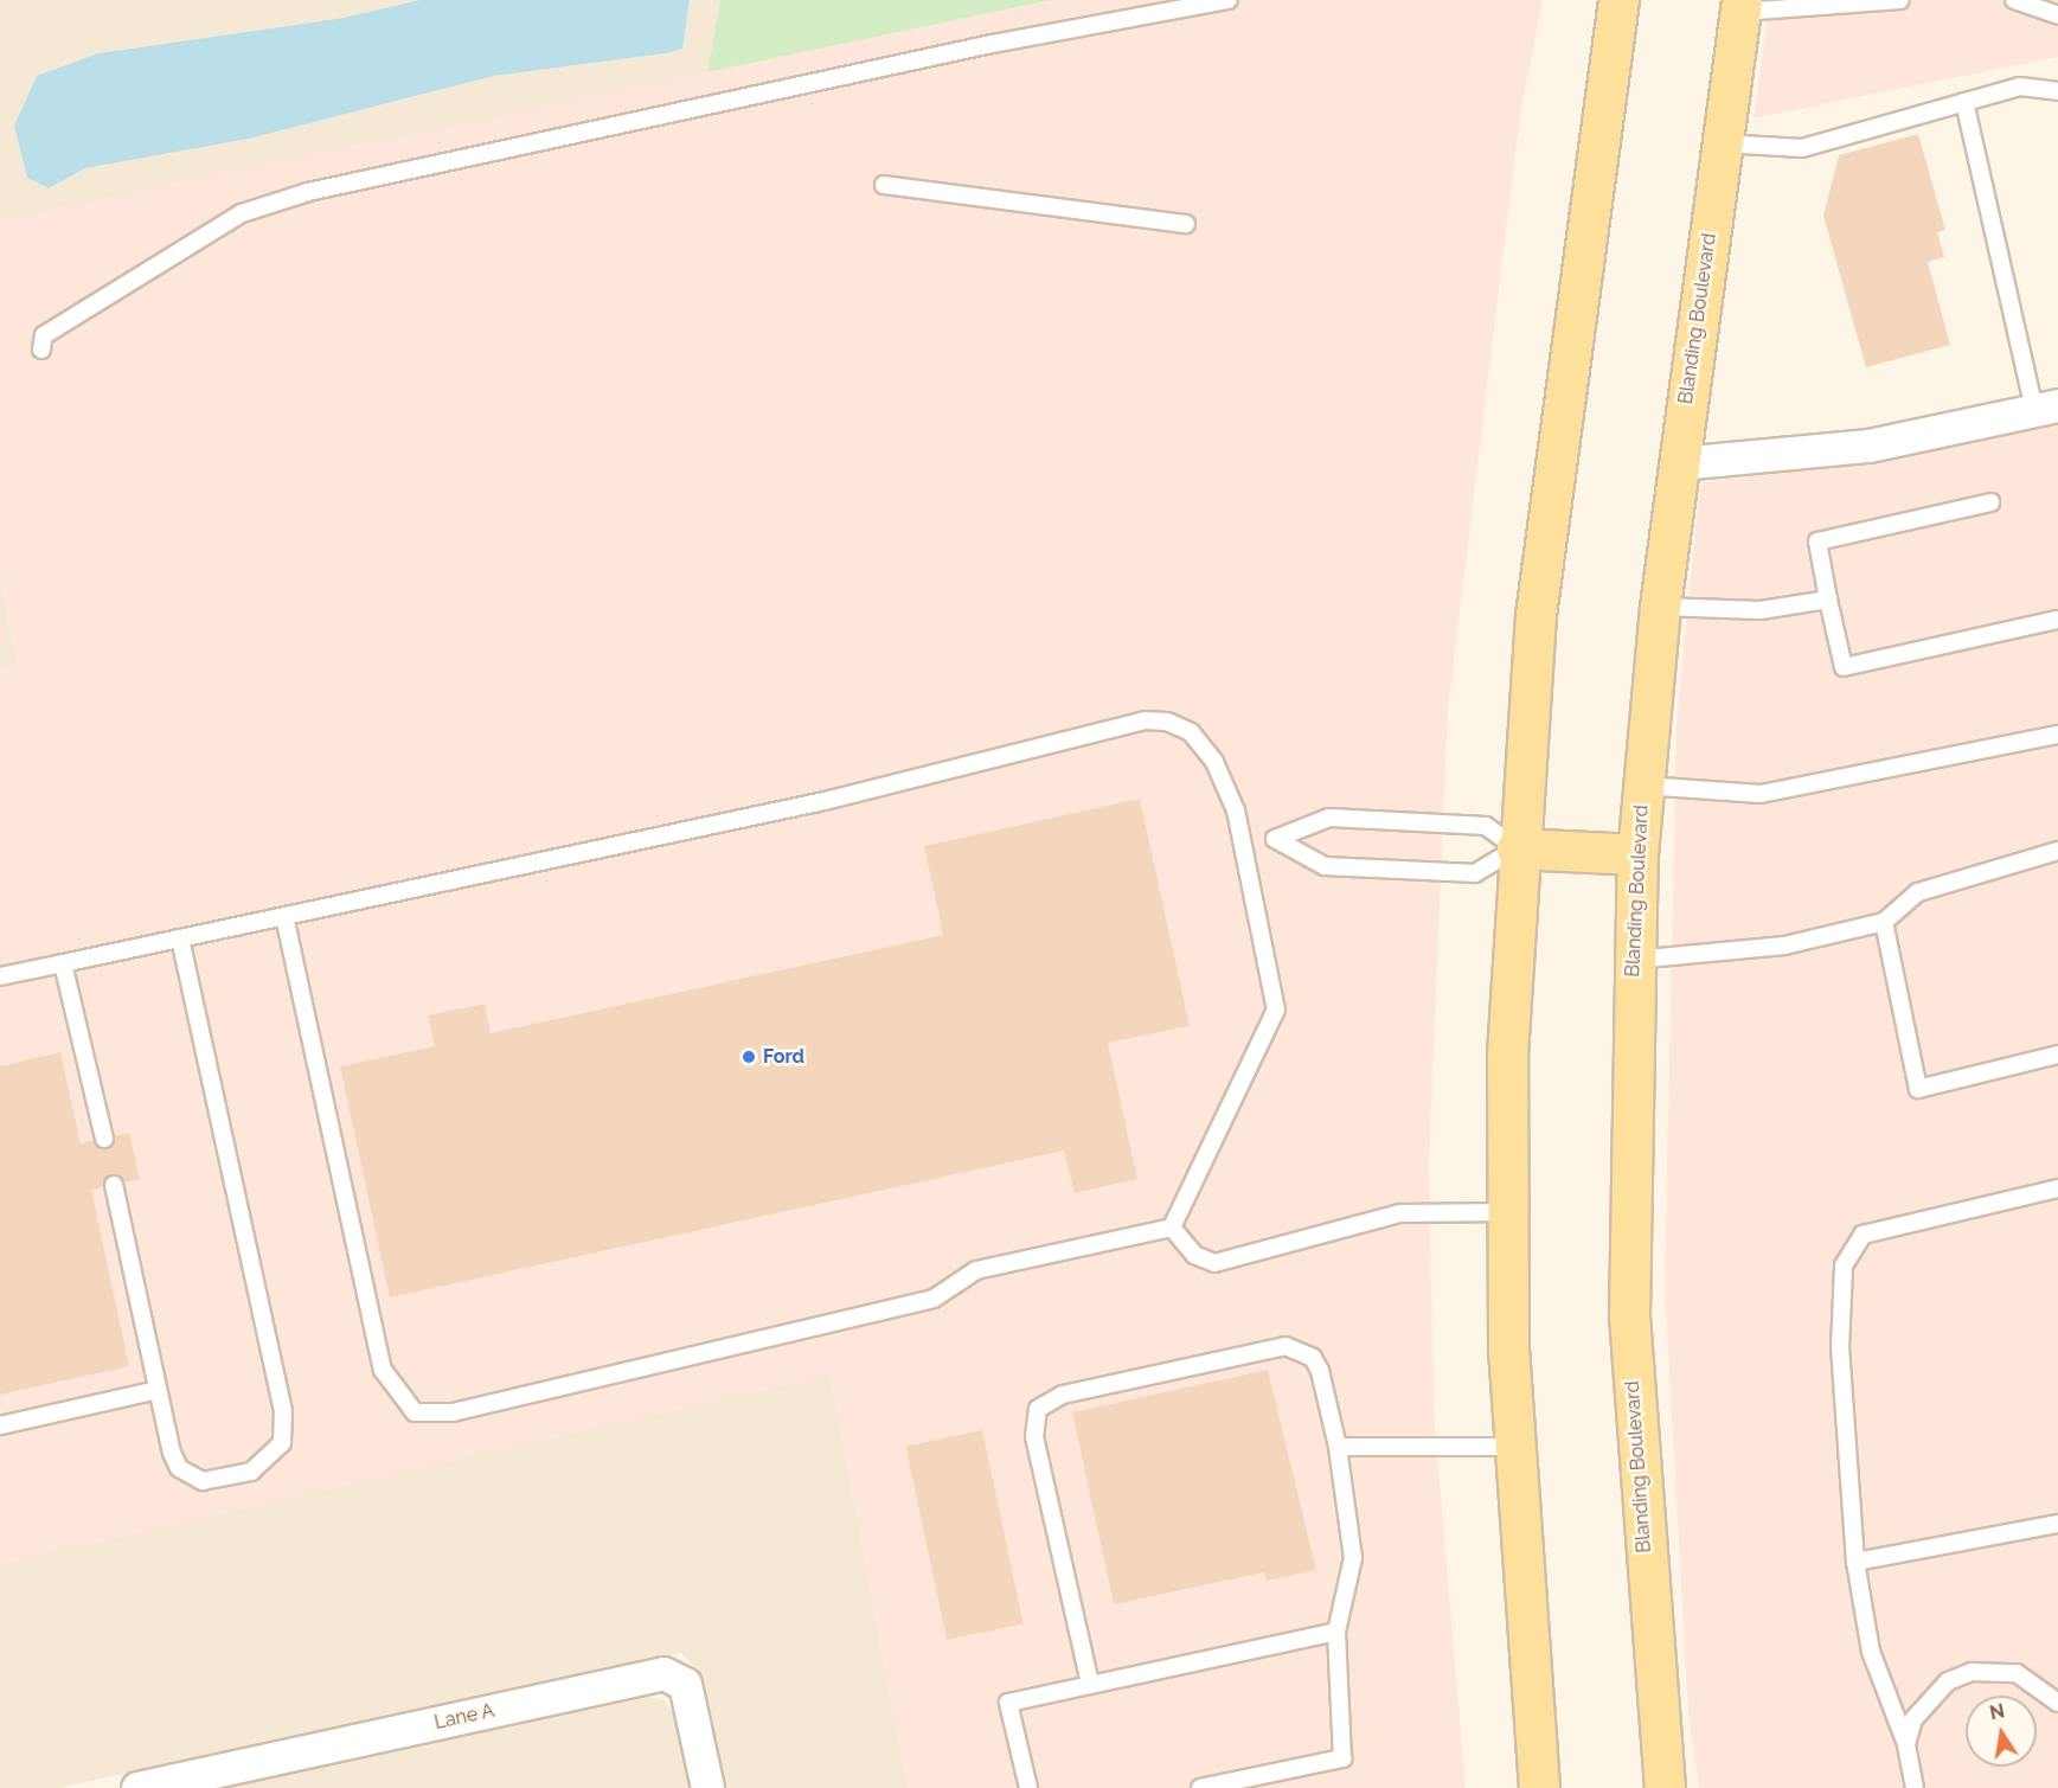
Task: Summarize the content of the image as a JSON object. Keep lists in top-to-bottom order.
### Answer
{
  "streets": {
    "main road": ["Blanding Boulevard"],
    "street": ["Lane A"]
  },
  "places": ["Ford"],
  "north": "top"
}
